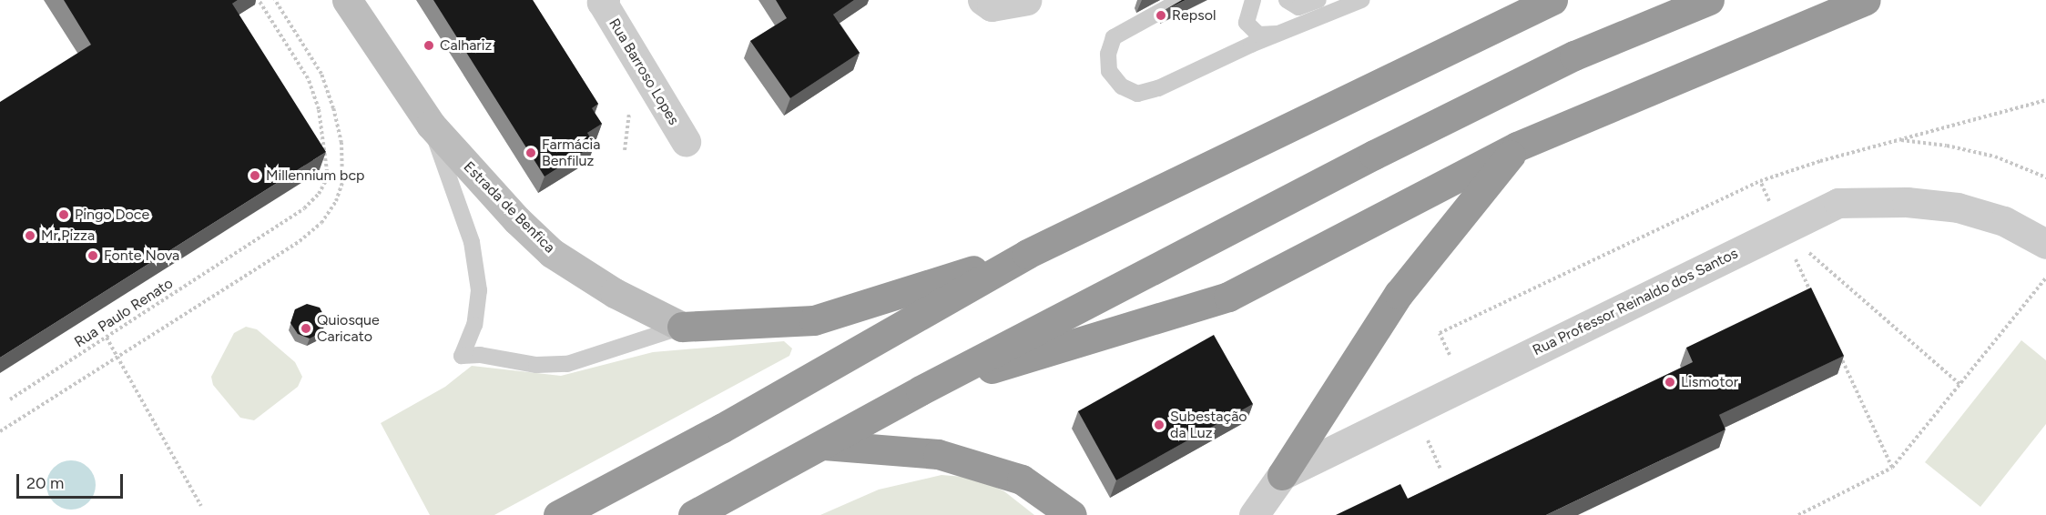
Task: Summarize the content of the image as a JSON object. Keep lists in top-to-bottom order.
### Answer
{
  "streets": {
    "street": ["Rua Barroso Lopes", "Estrada de Benfica", "Rua Professor Reinaldo dos Santos"],
    "path": ["Rua Paulo Renato"]
  },
  "places": [
    "Repsol",
    "Calhariz",
    "Farmácia Benfiluz",
    "Millennium bcp",
    "Pingo Doce",
    "Mr.Pizza",
    "Fonte Nova",
    "Quiosque Caricato",
    "Lismotor",
    "Subestação da Luz"
  ],
  "scale_bar": "20 m"
}
